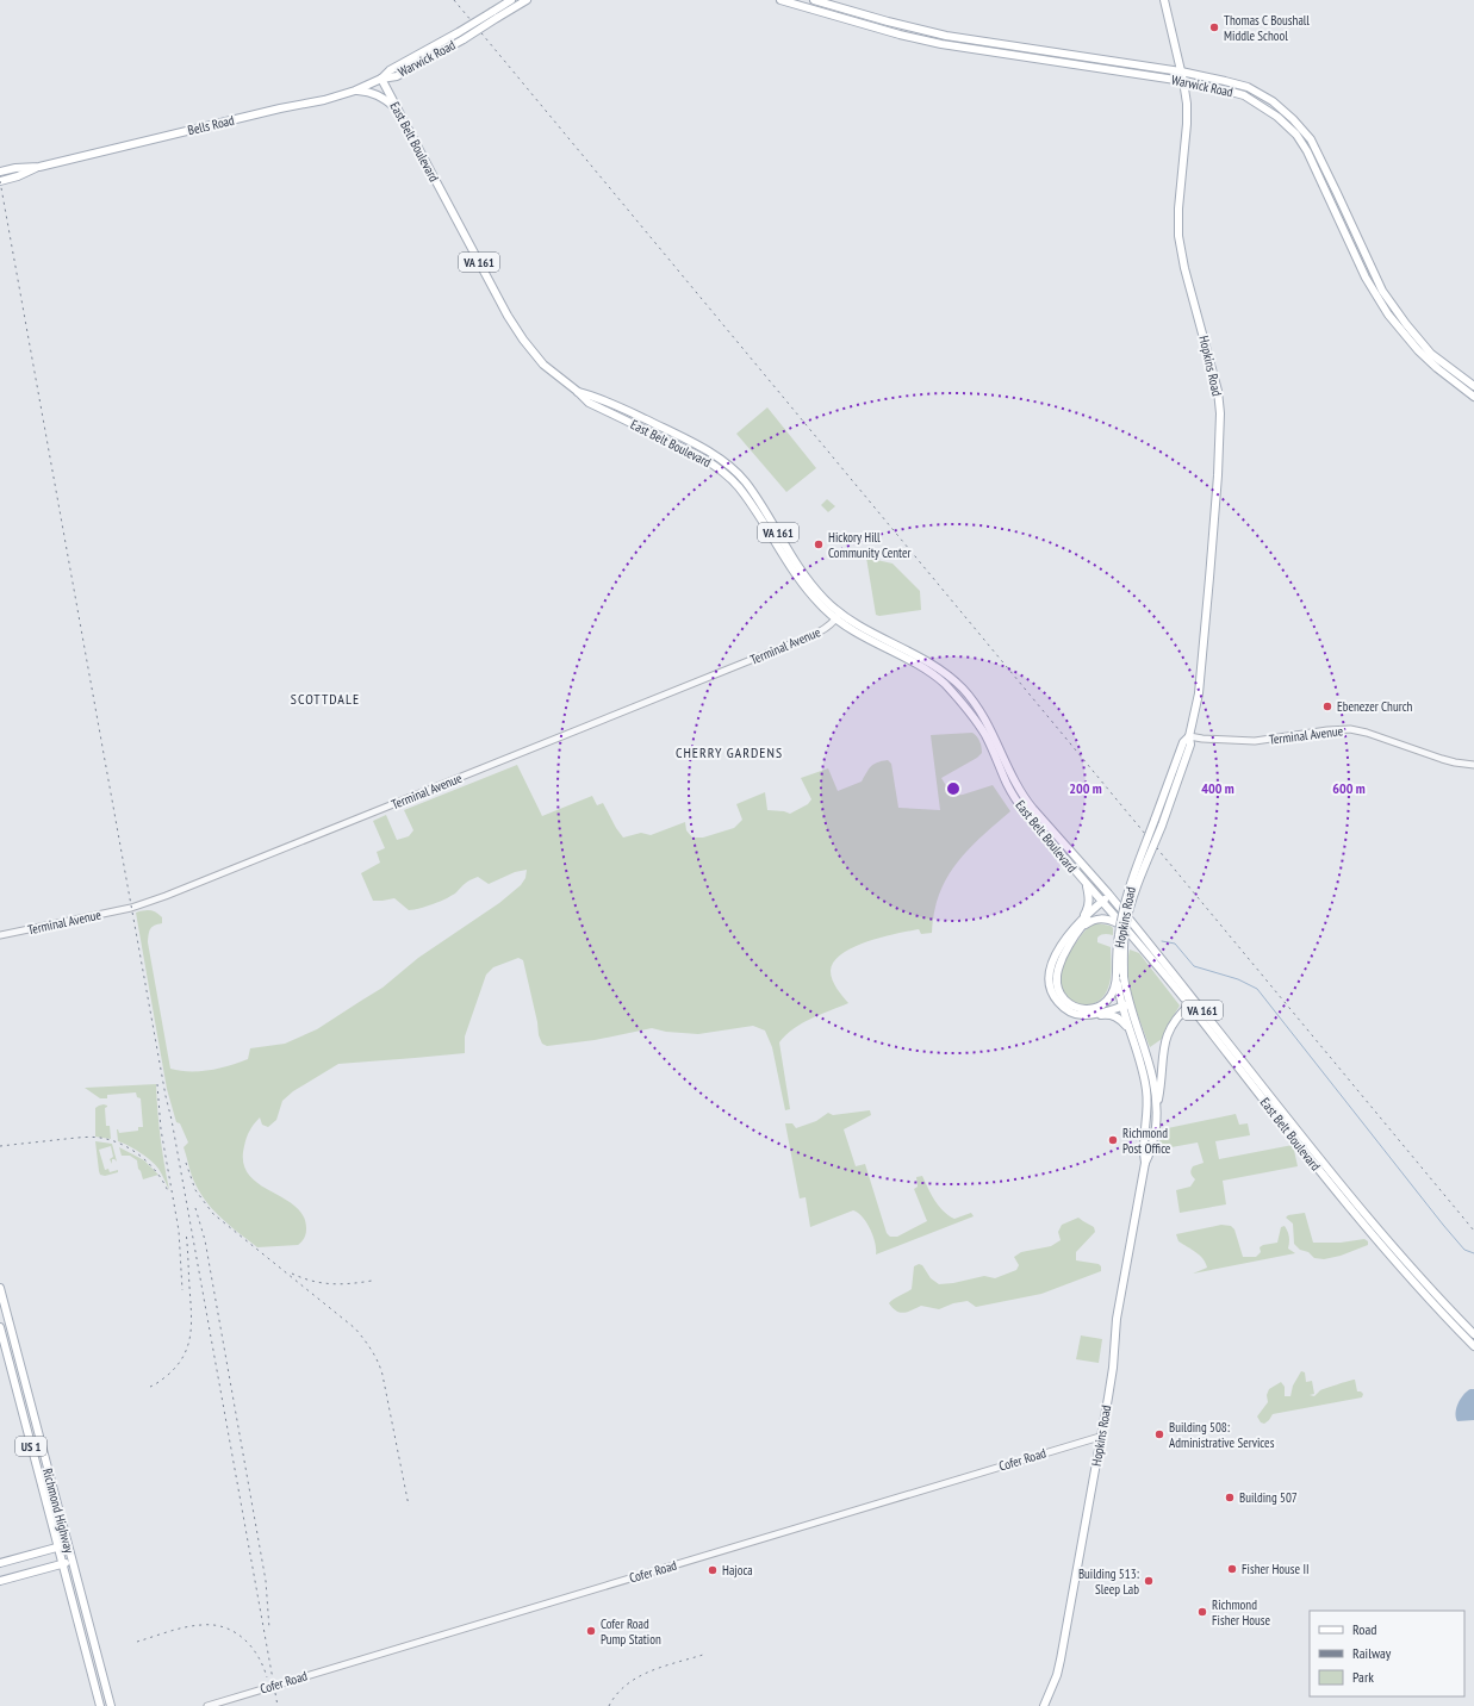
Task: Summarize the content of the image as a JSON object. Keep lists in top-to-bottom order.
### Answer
{
  "streets": {
    "main road": [
      "Warwick Road",
      "Bells Road",
      "East Belt Boulevard",
      "VA 161",
      "Hopkins Road",
      "US 1",
      "Richmond Highway"
    ],
    "street": ["Terminal Avenue", "Cofer Road"]
  },
  "crossings": [
    ["Warwick Road", "Bells Road"],
    ["Warwick Road", "East Belt Boulevard"],
    ["Warwick Road", "Hopkins Road"],
    ["Bells Road", "East Belt Boulevard"],
    ["Bells Road", "VA 161"],
    ["East Belt Boulevard", "VA 161"],
    ["East Belt Boulevard", "Terminal Avenue"],
    ["Hopkins Road", "Terminal Avenue"],
    ["Hopkins Road", "Cofer Road"]
  ],
  "districts": ["SCOTTDALE", "CHERRY GARDENS"],
  "places": [
    "Thomas C Boushall Middle School",
    "Hickory Hill Community Center",
    "Ebenezer Church",
    "Richmond Post Office",
    "Building 508: Administrative Services",
    "Building 507",
    "Fisher House II",
    "Hajoca",
    "Building 513: Sleep Lab",
    "Richmond Fisher House",
    "Cofer Road Pump Station"
  ],
  "legend": ["Road", "Railway", "Park"],
  "rings": ["200 m", "400 m", "600 m"]
}
